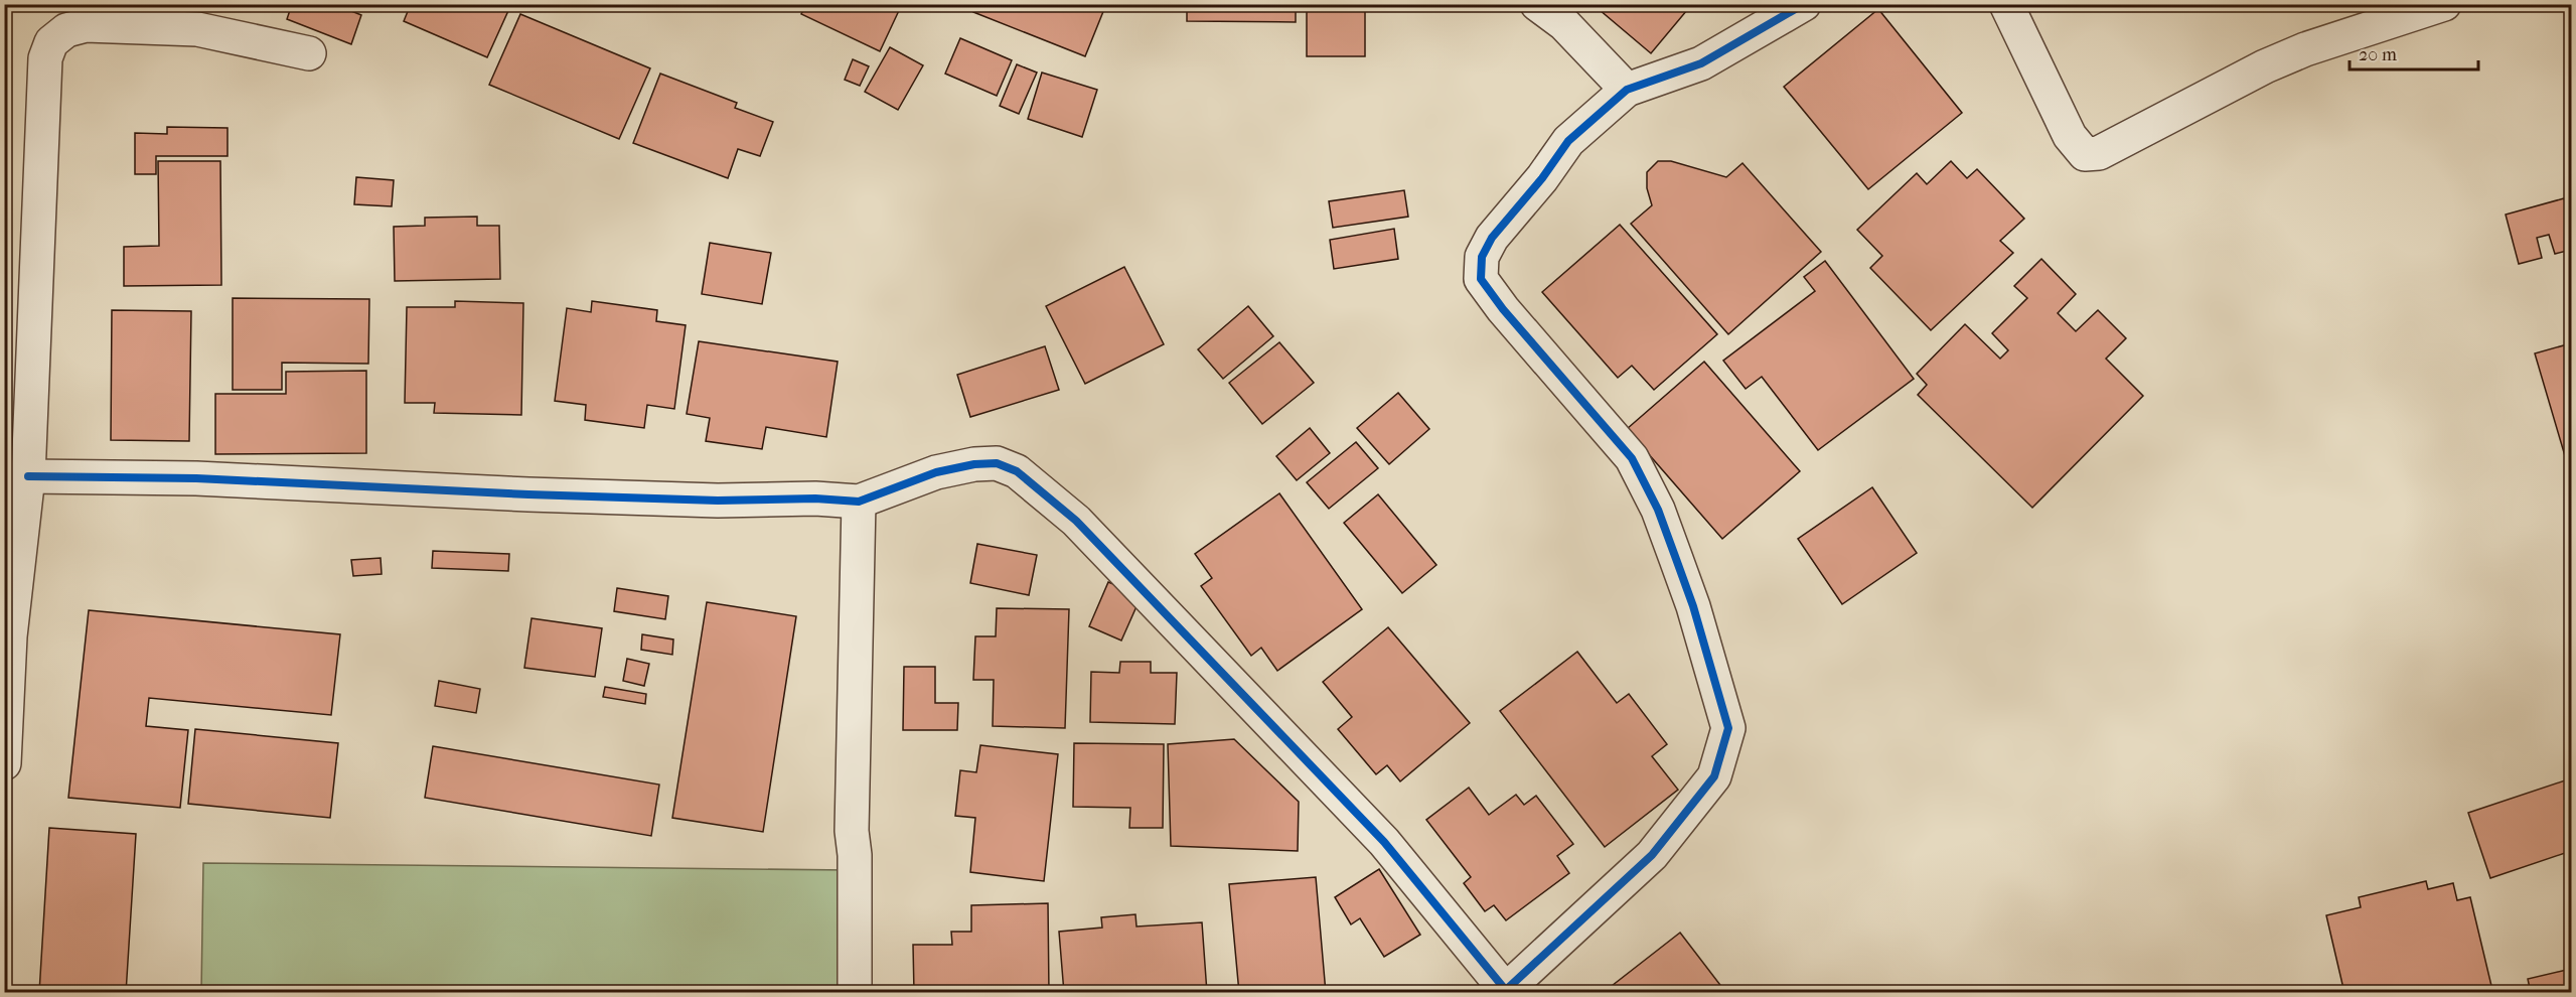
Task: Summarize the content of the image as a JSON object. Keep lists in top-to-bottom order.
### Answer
{
  "scale_bar": "20 m"
}
